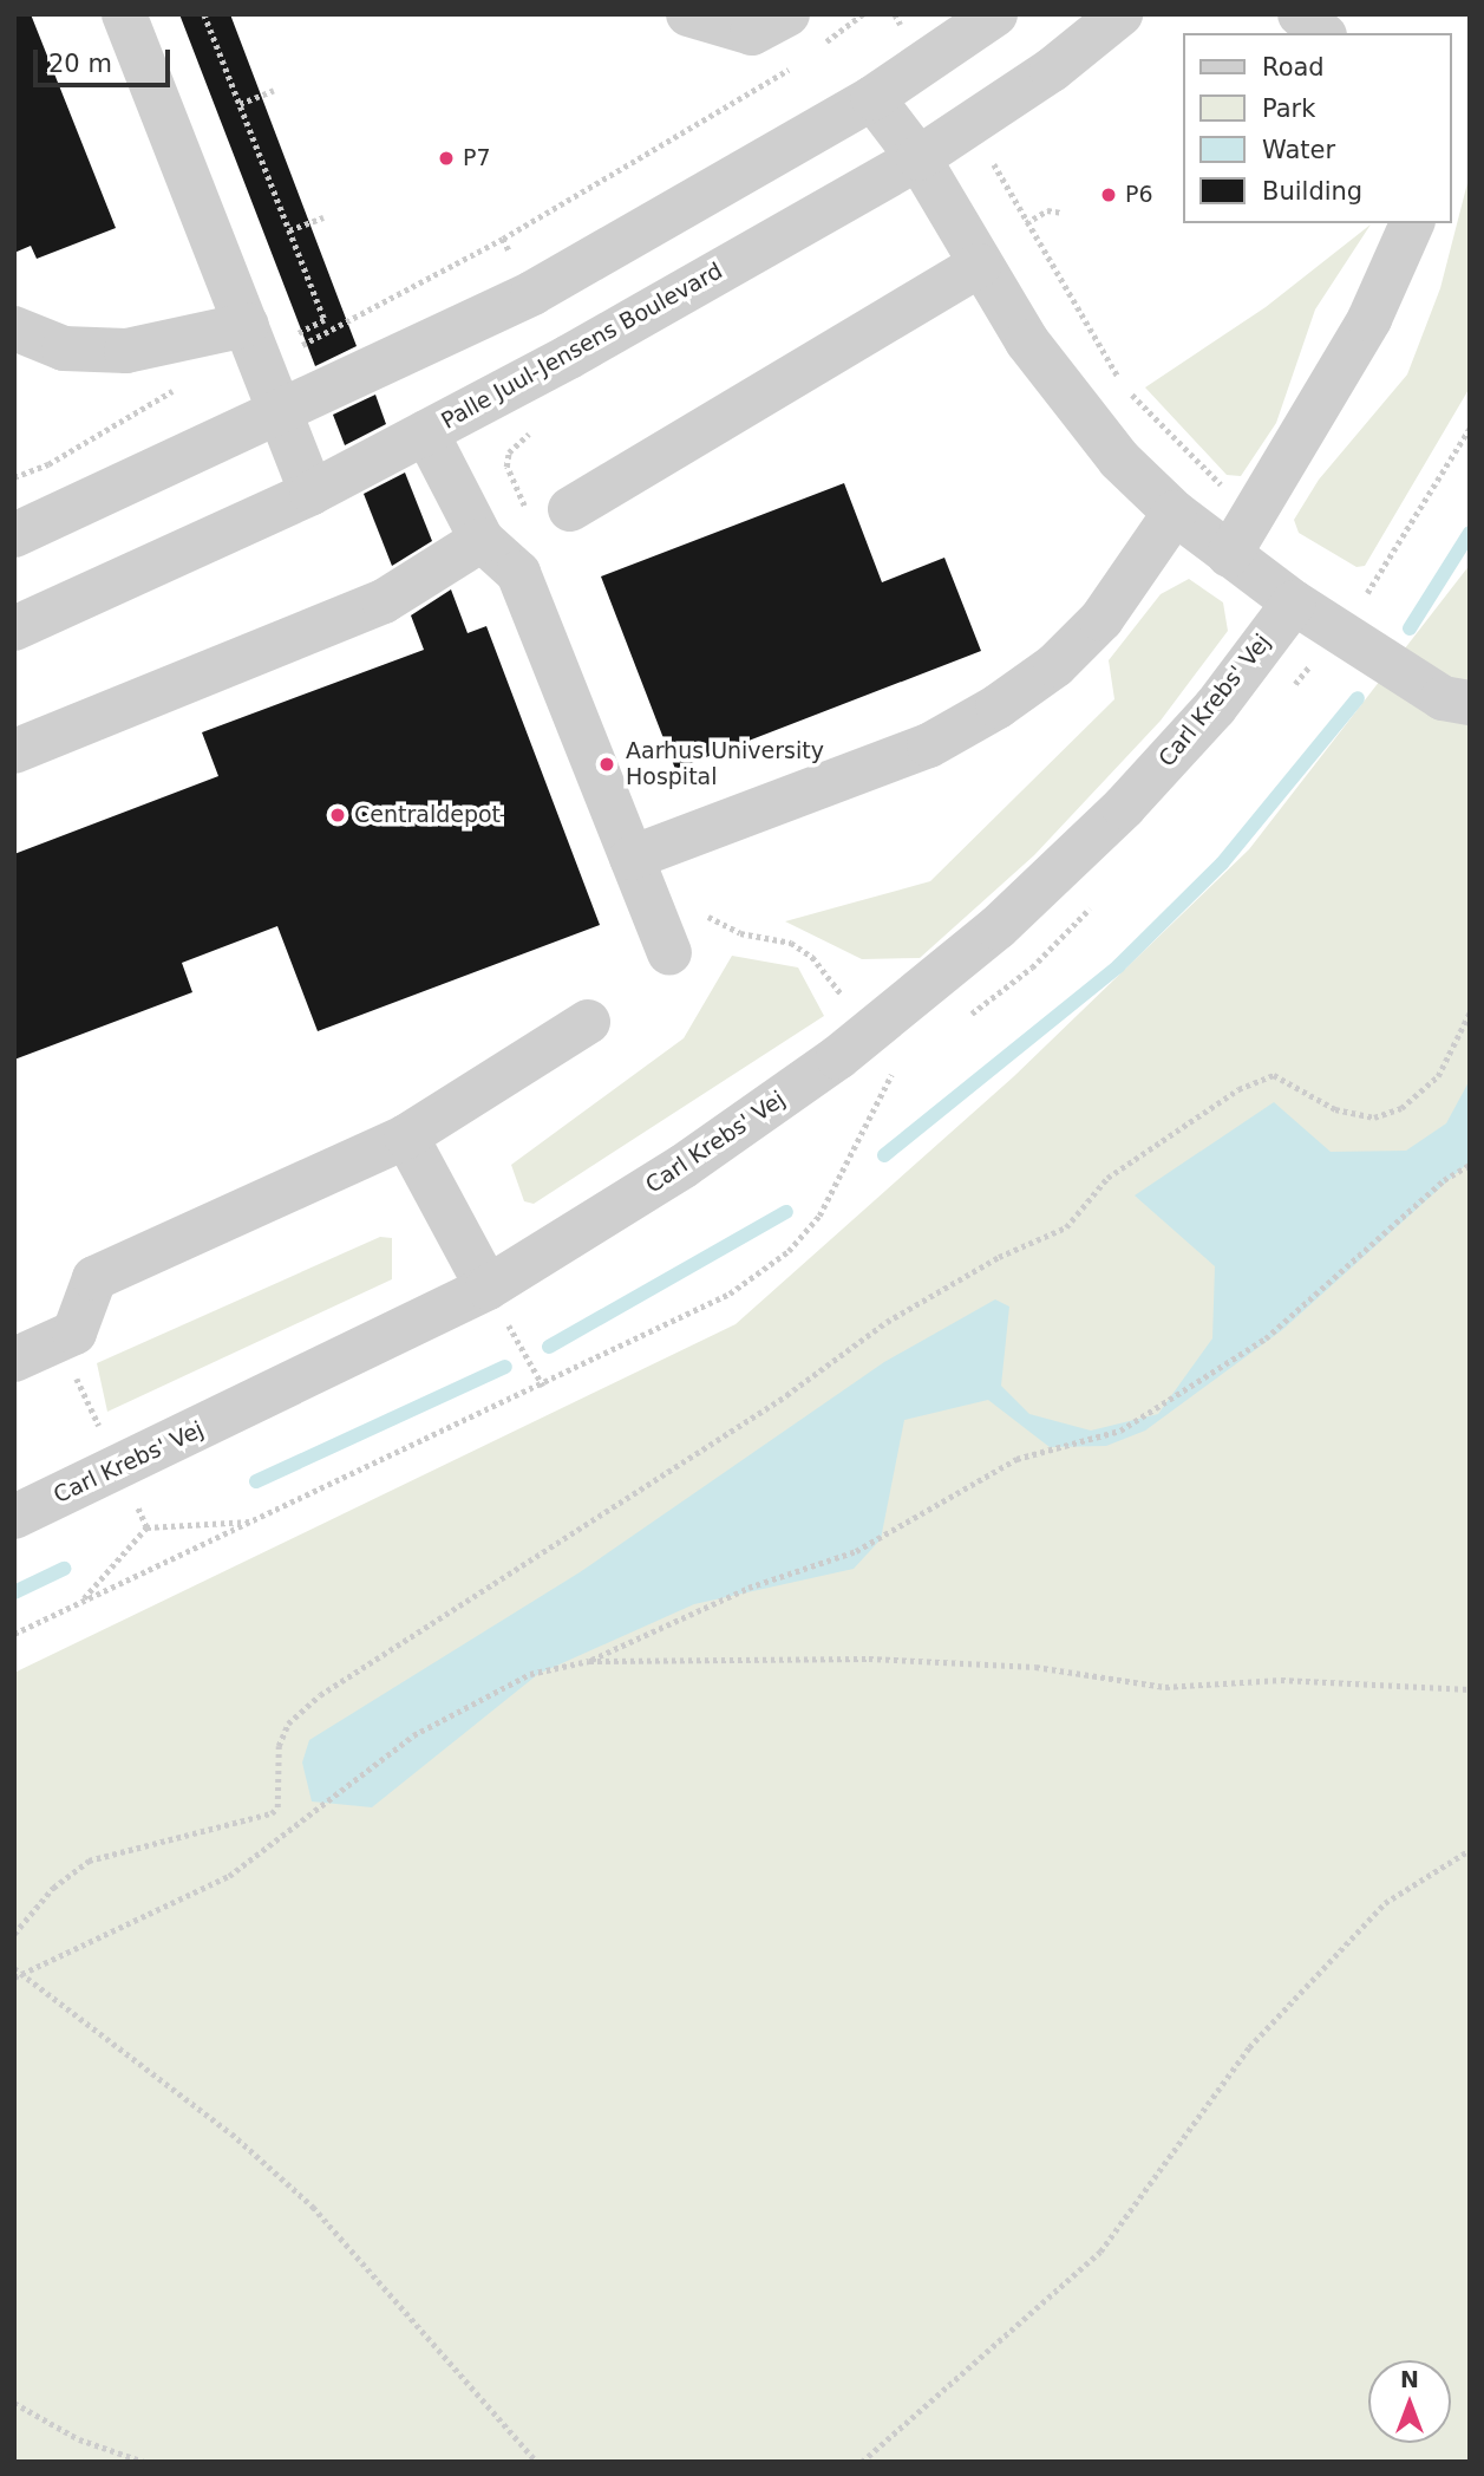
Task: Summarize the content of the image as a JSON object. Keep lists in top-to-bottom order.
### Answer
{
  "streets": {
    "street": ["Palle Juul-Jensens Boulevard", "Carl Krebs' Vej"]
  },
  "places": [
    "P7",
    "P6",
    "Aarhus University Hospital",
    "Centraldepot"
  ],
  "legend": [
    "Road",
    "Park",
    "Water",
    "Building"
  ],
  "scale_bar": "20 m",
  "north": "top"
}
